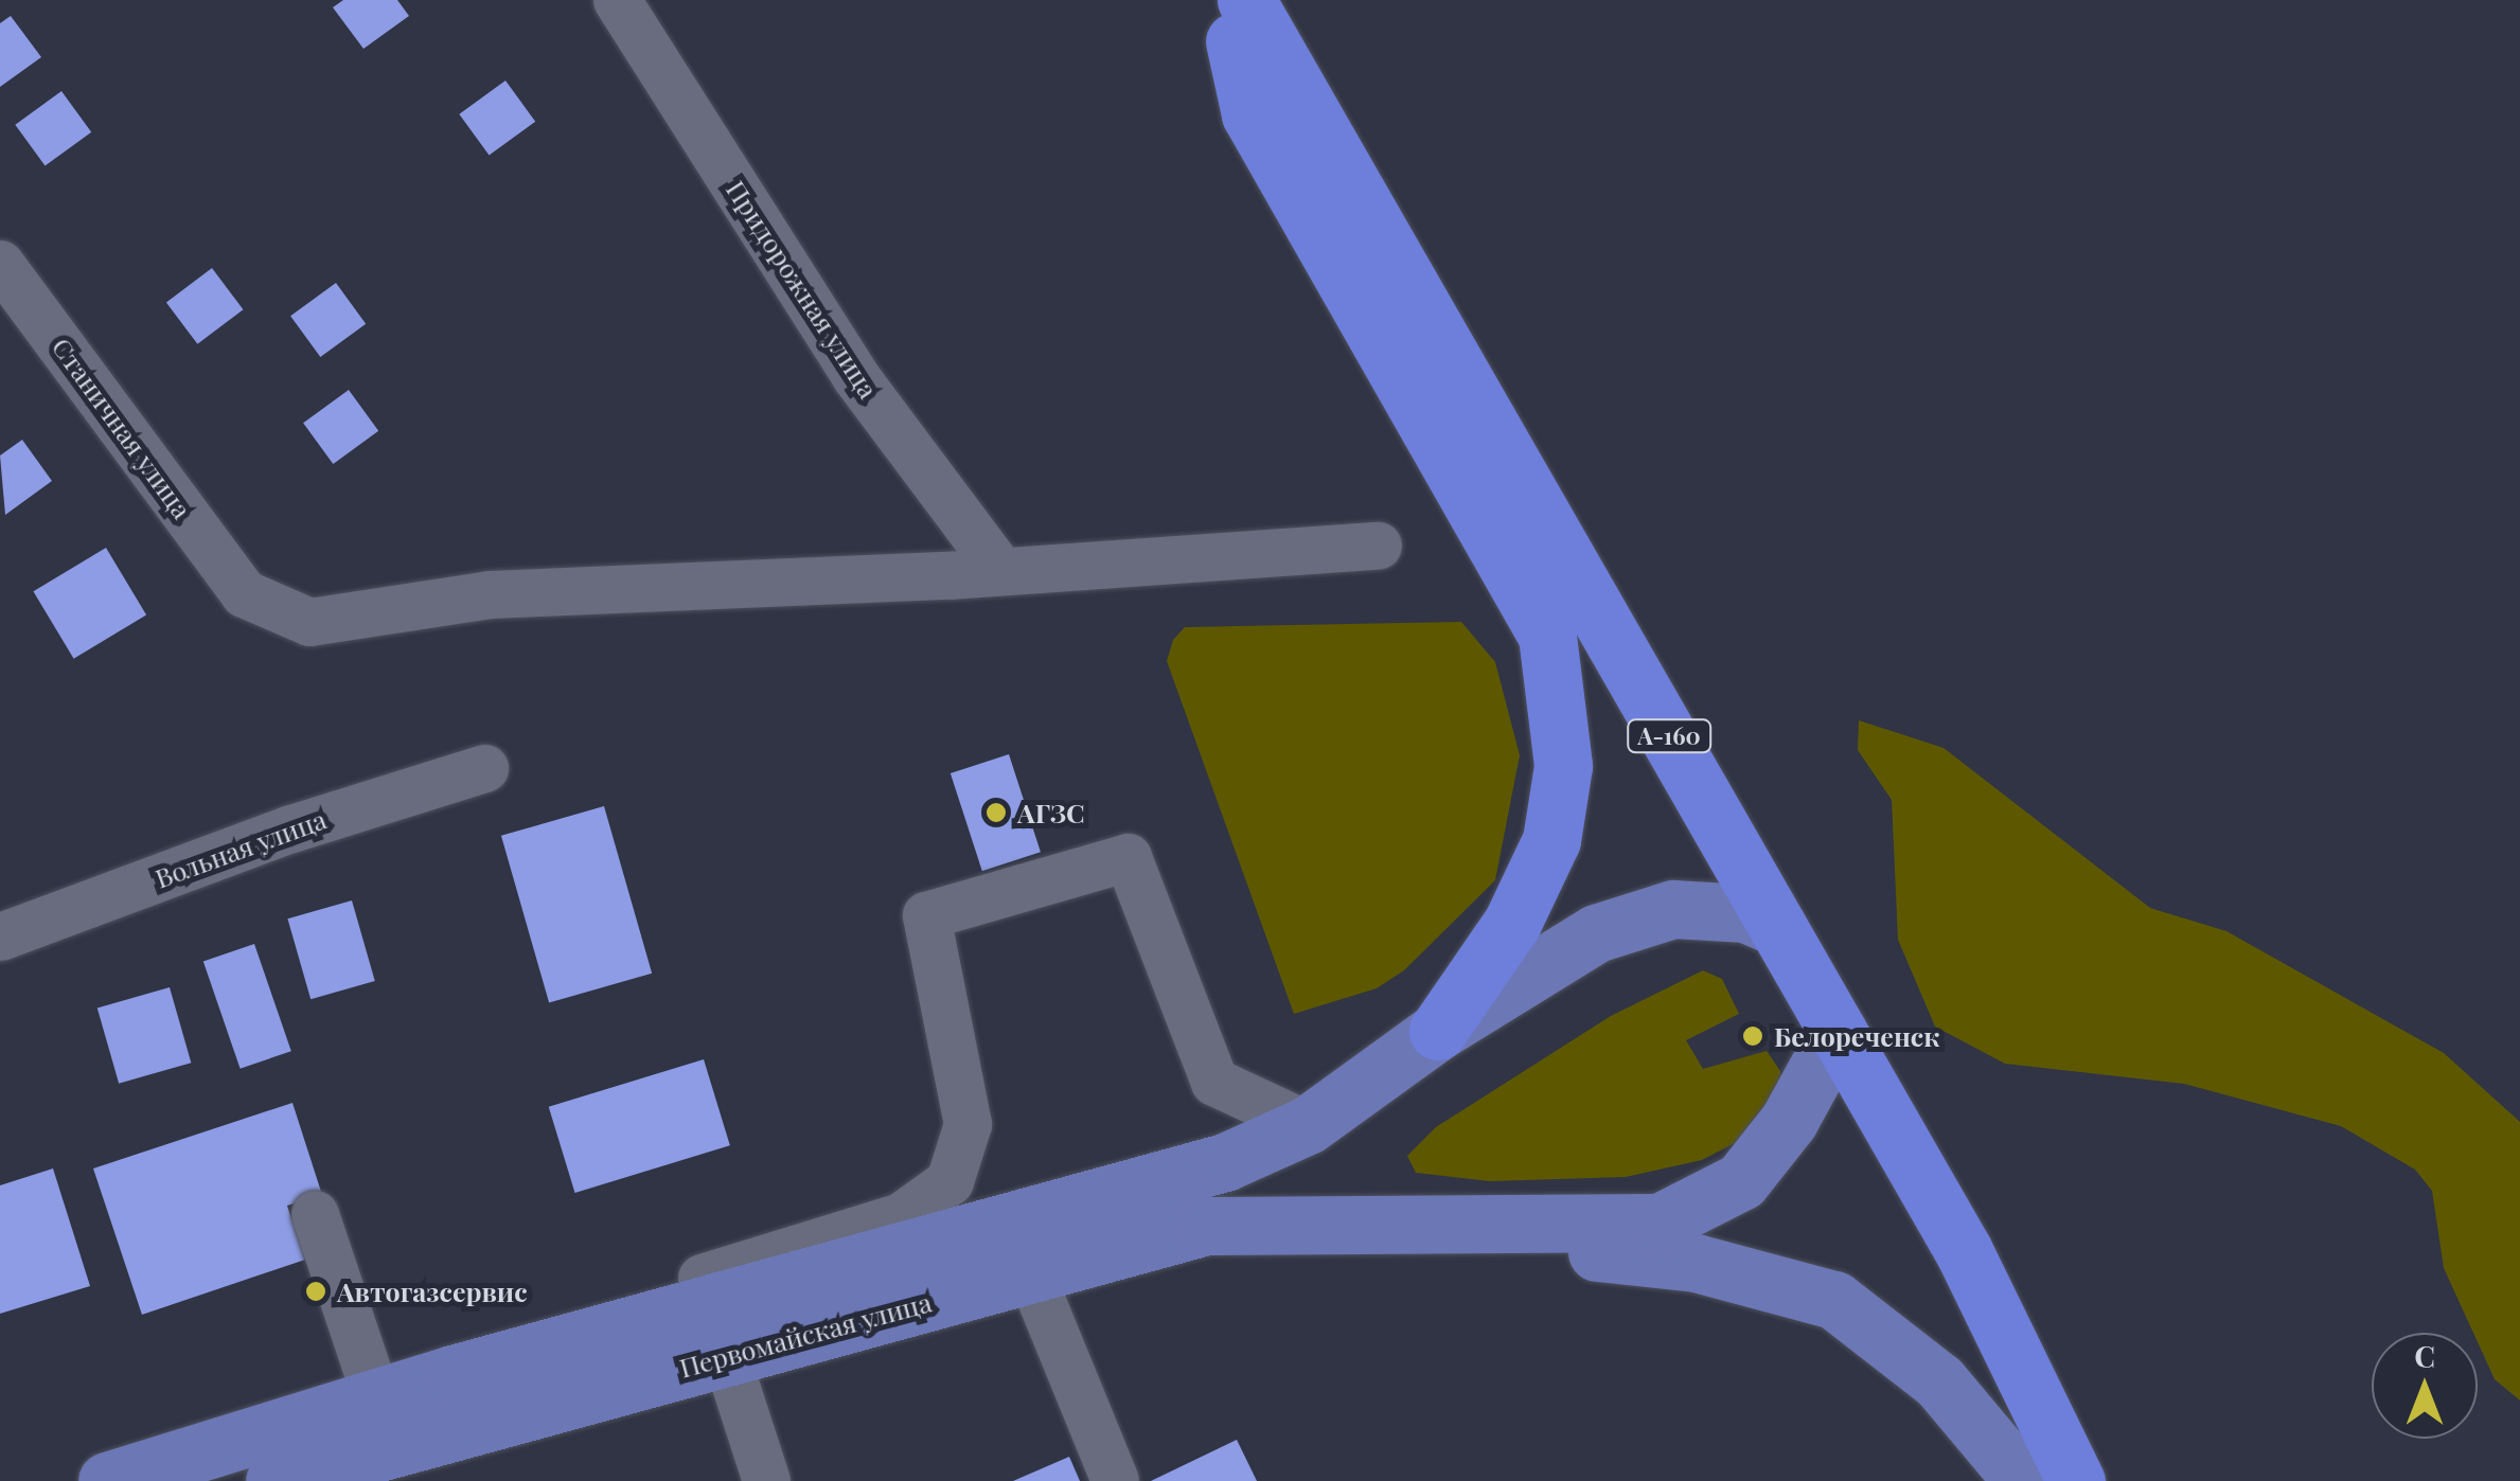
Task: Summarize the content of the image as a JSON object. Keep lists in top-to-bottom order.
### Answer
{
  "streets": {
    "highway": ["А-160"],
    "main road": ["Первомайская улица"],
    "street": ["Придорожная улица", "Станичная улица", "Вольная улица"]
  },
  "crossings": [
    ["Придорожная улица", "Станичная улица"],
    ["А-160", "Первомайская улица"]
  ],
  "places": ["АГЗС", "Белореченск", "Автогазсервис"],
  "north": "top"
}
